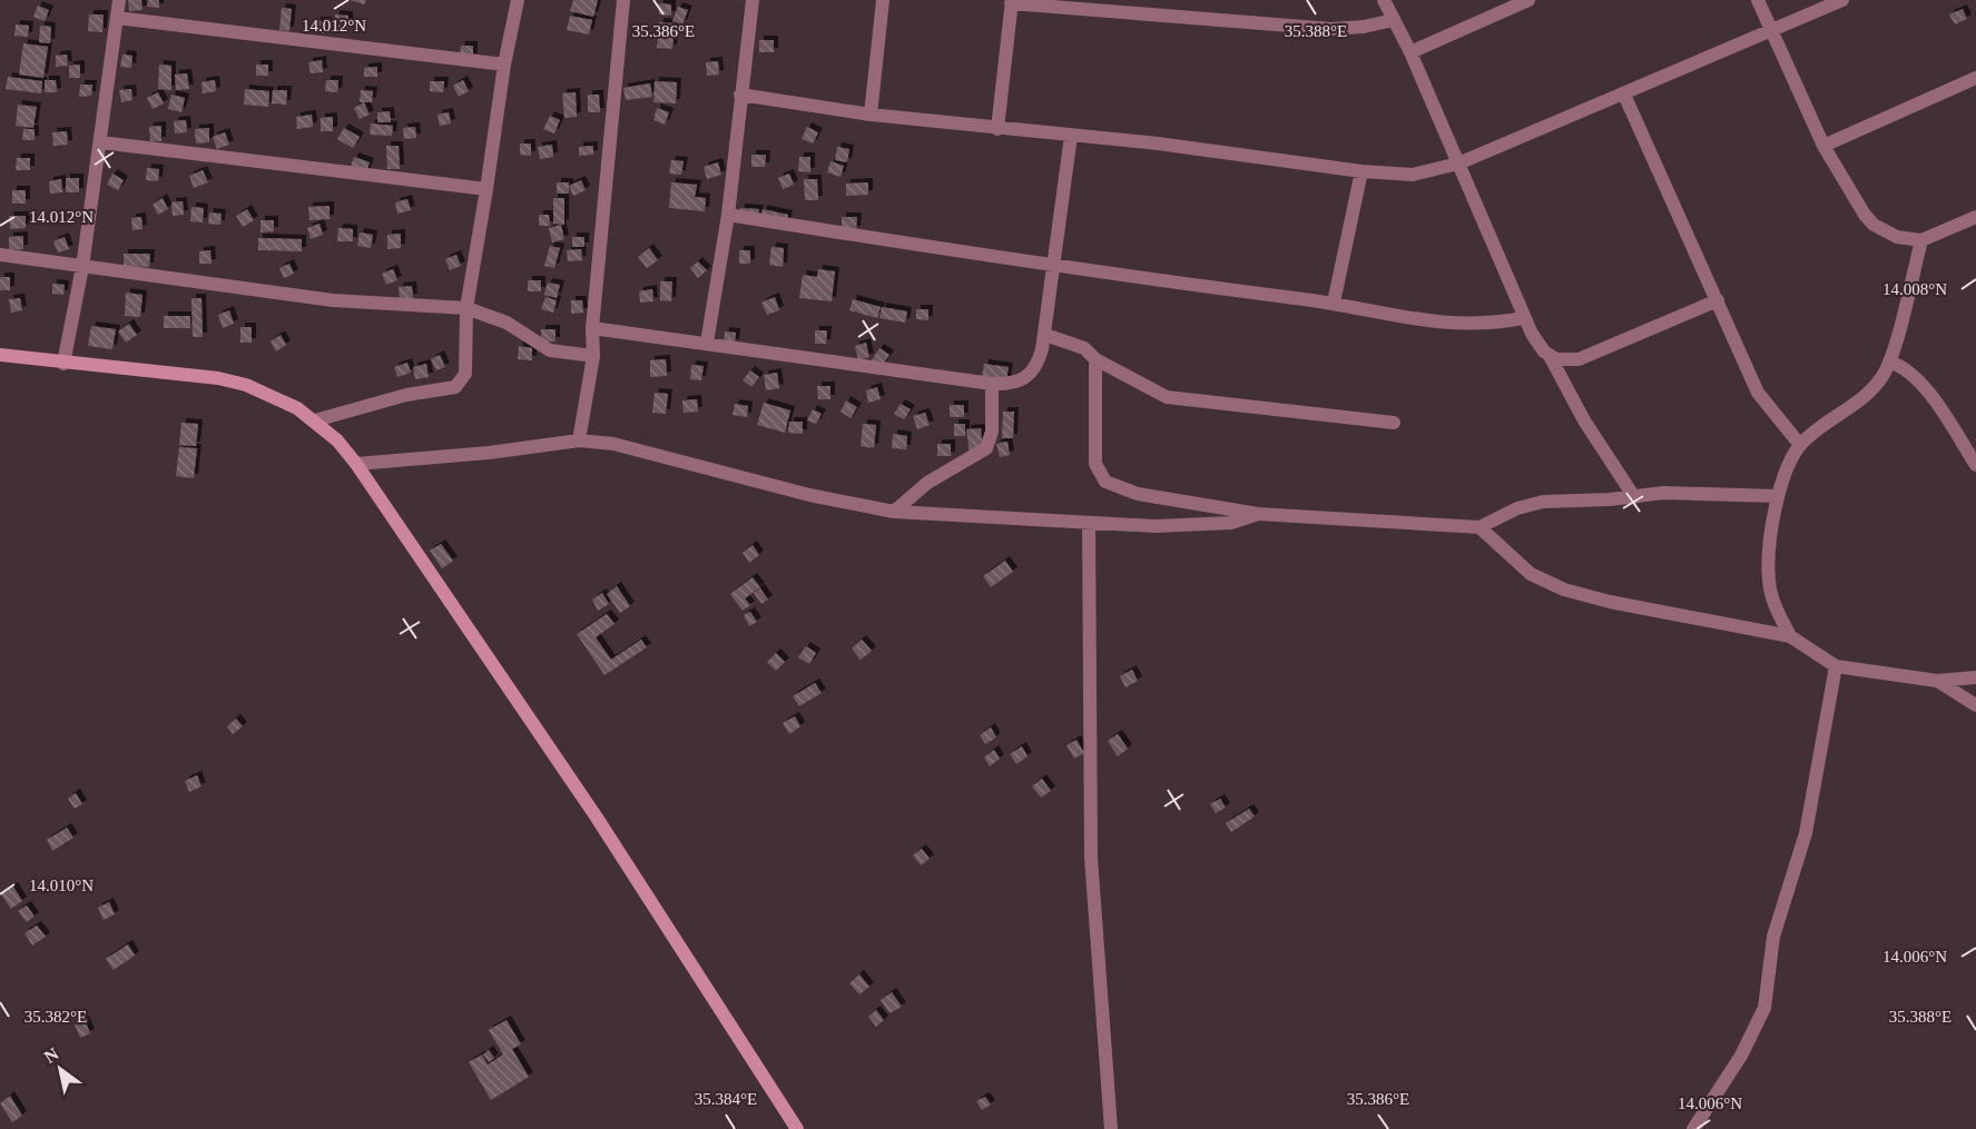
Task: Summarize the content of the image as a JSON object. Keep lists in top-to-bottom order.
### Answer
{
  "north": "top left",
  "coordinates": [
    "14.012°N",
    "35.386°E",
    "35.388°E",
    "14.008°N",
    "14.010°N",
    "14.006°N",
    "35.382°E",
    "35.384°E"
  ]
}
